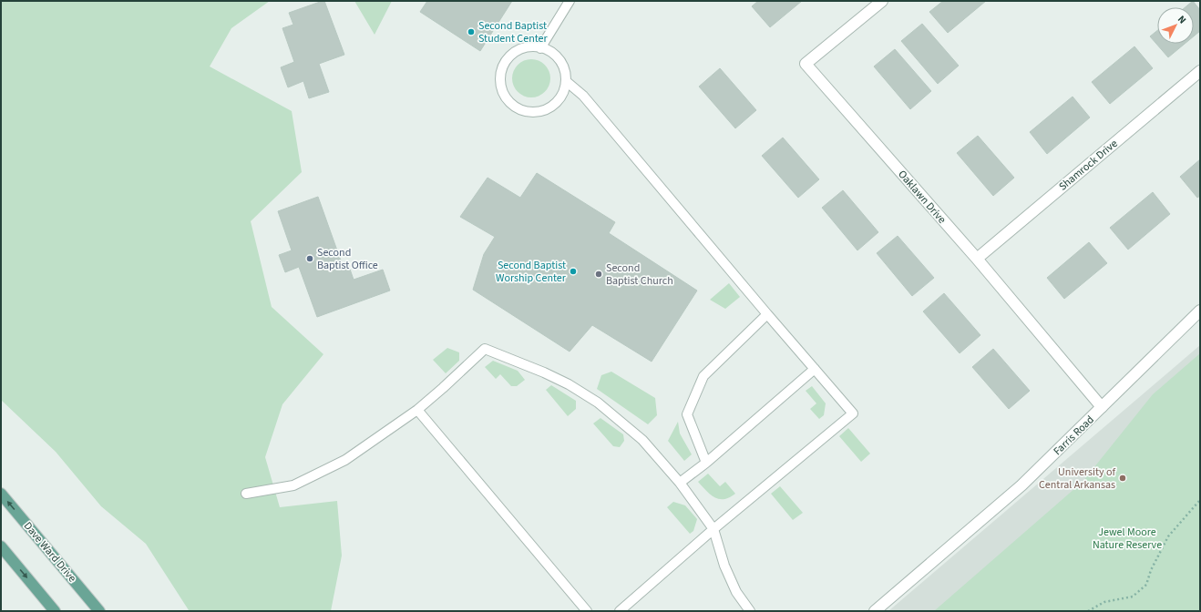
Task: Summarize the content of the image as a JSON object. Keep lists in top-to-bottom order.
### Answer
{
  "streets": {
    "main road": ["Dave Ward Drive"],
    "street": ["Shamrock Drive", "Oaklawn Drive", "Farris Road"]
  },
  "crossings": [
    ["Shamrock Drive", "Oaklawn Drive"],
    ["Oaklawn Drive", "Farris Road"]
  ],
  "parks": ["Jewel Moore Nature Reserve"],
  "places": [
    "Second Baptist Student Center",
    "Second Baptist Office",
    "Second Baptist Worship Center",
    "Second Baptist Church",
    "University of Central Arkansas"
  ],
  "north": "top right"
}
